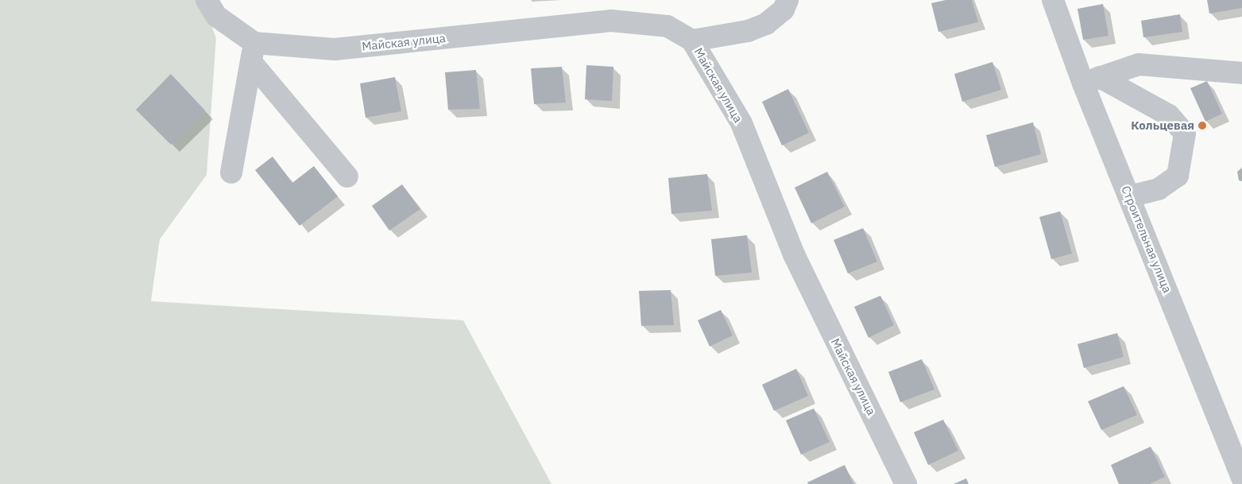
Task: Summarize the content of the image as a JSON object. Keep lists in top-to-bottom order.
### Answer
{
  "streets": {
    "street": ["Майская улица", "Строительная улица"]
  },
  "places": ["Кольцевая"]
}
